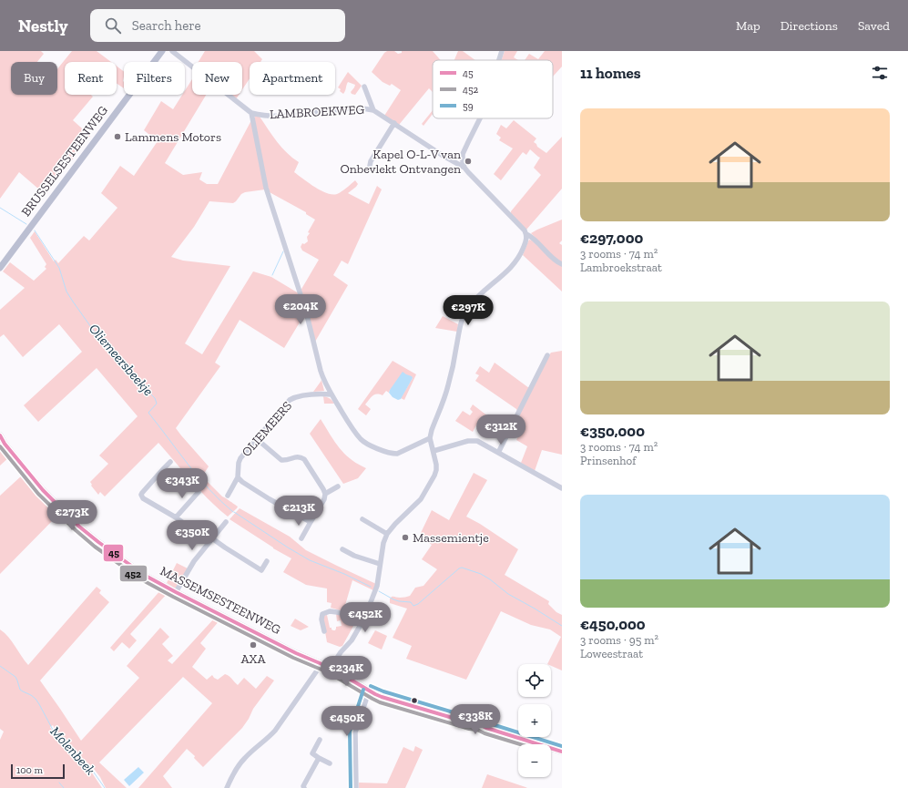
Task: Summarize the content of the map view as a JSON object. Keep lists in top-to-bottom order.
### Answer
{
  "streets": {
    "main road": ["BRUSSELSESTEENWEG", "MASSEMSESTEENWEG"],
    "street": ["LAMBROEKWEG", "OLIEMEERS"]
  },
  "water": ["Oliemeersbeekje", "Molenbeek"],
  "places": [
    "Lammens Motors",
    "Kapel O-L-V van Onbevlekt Ontvangen",
    "Massemientje",
    "AXA"
  ],
  "lines": ["transit line 45", "transit line 452", "transit line 59"],
  "legend": ["45", "452", "59"],
  "scale_bar": "100 m",
  "page": {
    "header": "Nestly",
    "search": "Search here",
    "nav": ["Map", "Directions", "Saved"],
    "heading": "11 homes",
    "chip": [
      "Buy",
      "Rent",
      "Filters",
      "New",
      "Apartment"
    ],
    "list": [
      {
        "name": "€297,000",
        "note": "3 rooms · 74 m² · Lambroekstraat"
      },
      {
        "name": "€350,000",
        "note": "3 rooms · 74 m² · Prinsenhof"
      },
      {
        "name": "€450,000",
        "note": "3 rooms · 95 m² · Loweestraat"
      }
    ],
    "price": [
      "€204K",
      "€297K",
      "€312K",
      "€343K",
      "€213K",
      "€273K",
      "€350K",
      "€452K",
      "€234K",
      "€338K",
      "€450K"
    ],
    "map_buttons": ["+", "−"],
    "scale": "100 m"
  }
}
